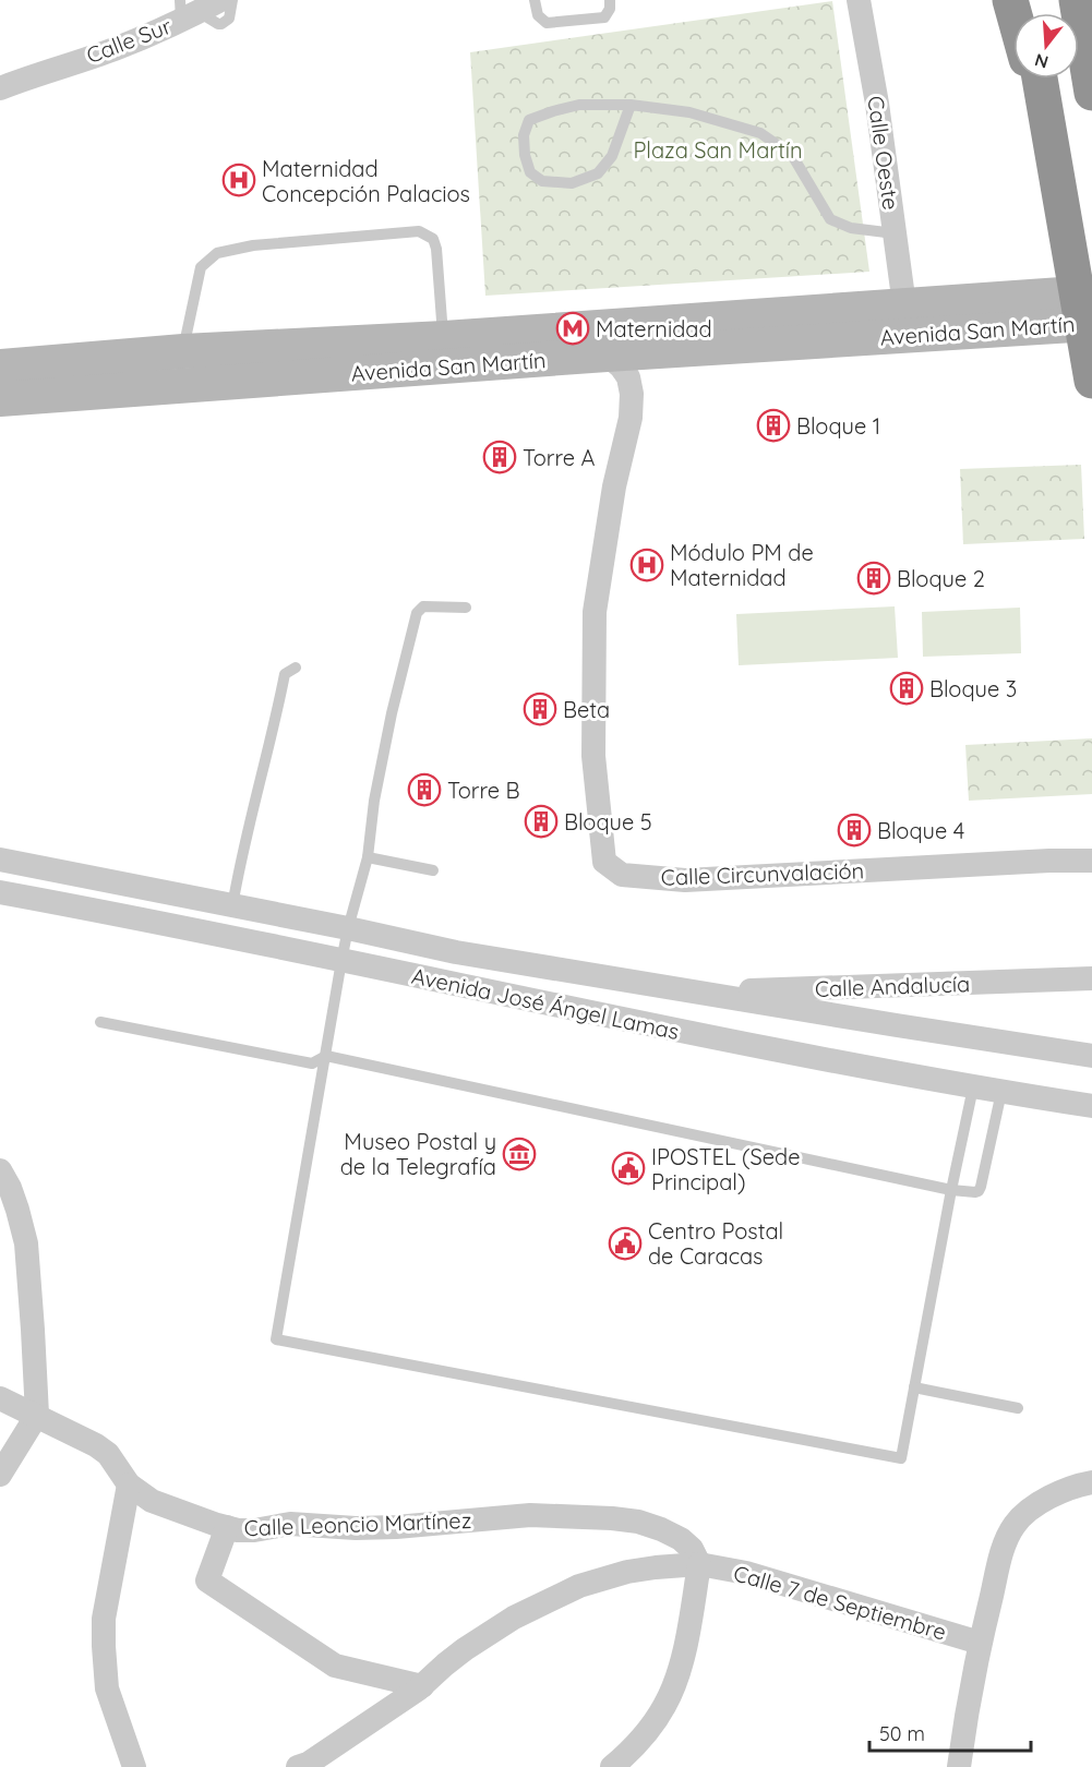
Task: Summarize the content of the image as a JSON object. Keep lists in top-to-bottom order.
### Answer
{
  "streets": {
    "main road": ["Avenida San Martín"],
    "street": [
      "Calle Sur",
      "Calle Oeste",
      "Calle Circunvalación",
      "Calle Andalucía",
      "Avenida José Ángel Lamas",
      "Calle Leoncio Martínez",
      "Calle 7 de Septiembre"
    ]
  },
  "crossings": [
    ["Calle Oeste", "Avenida San Martín"],
    ["Avenida San Martín", "Calle Circunvalación"],
    ["Calle Andalucía", "Avenida José Ángel Lamas"],
    ["Calle Leoncio Martínez", "Calle 7 de Septiembre"]
  ],
  "parks": ["Plaza San Martín"],
  "places": {
    "hospital": ["Maternidad Concepción Palacios", "Módulo PM de Maternidad"],
    "metro station": ["Maternidad"],
    "building": [
      "Bloque 1",
      "Torre A",
      "Bloque 2",
      "Bloque 3",
      "Beta",
      "Torre B",
      "Bloque 5",
      "Bloque 4"
    ],
    "museum": ["Museo Postal y de la Telegrafía"],
    "public building": ["IPOSTEL (Sede Principal)", "Centro Postal de Caracas"]
  },
  "scale_bar": "50 m",
  "north": "bottom"
}
